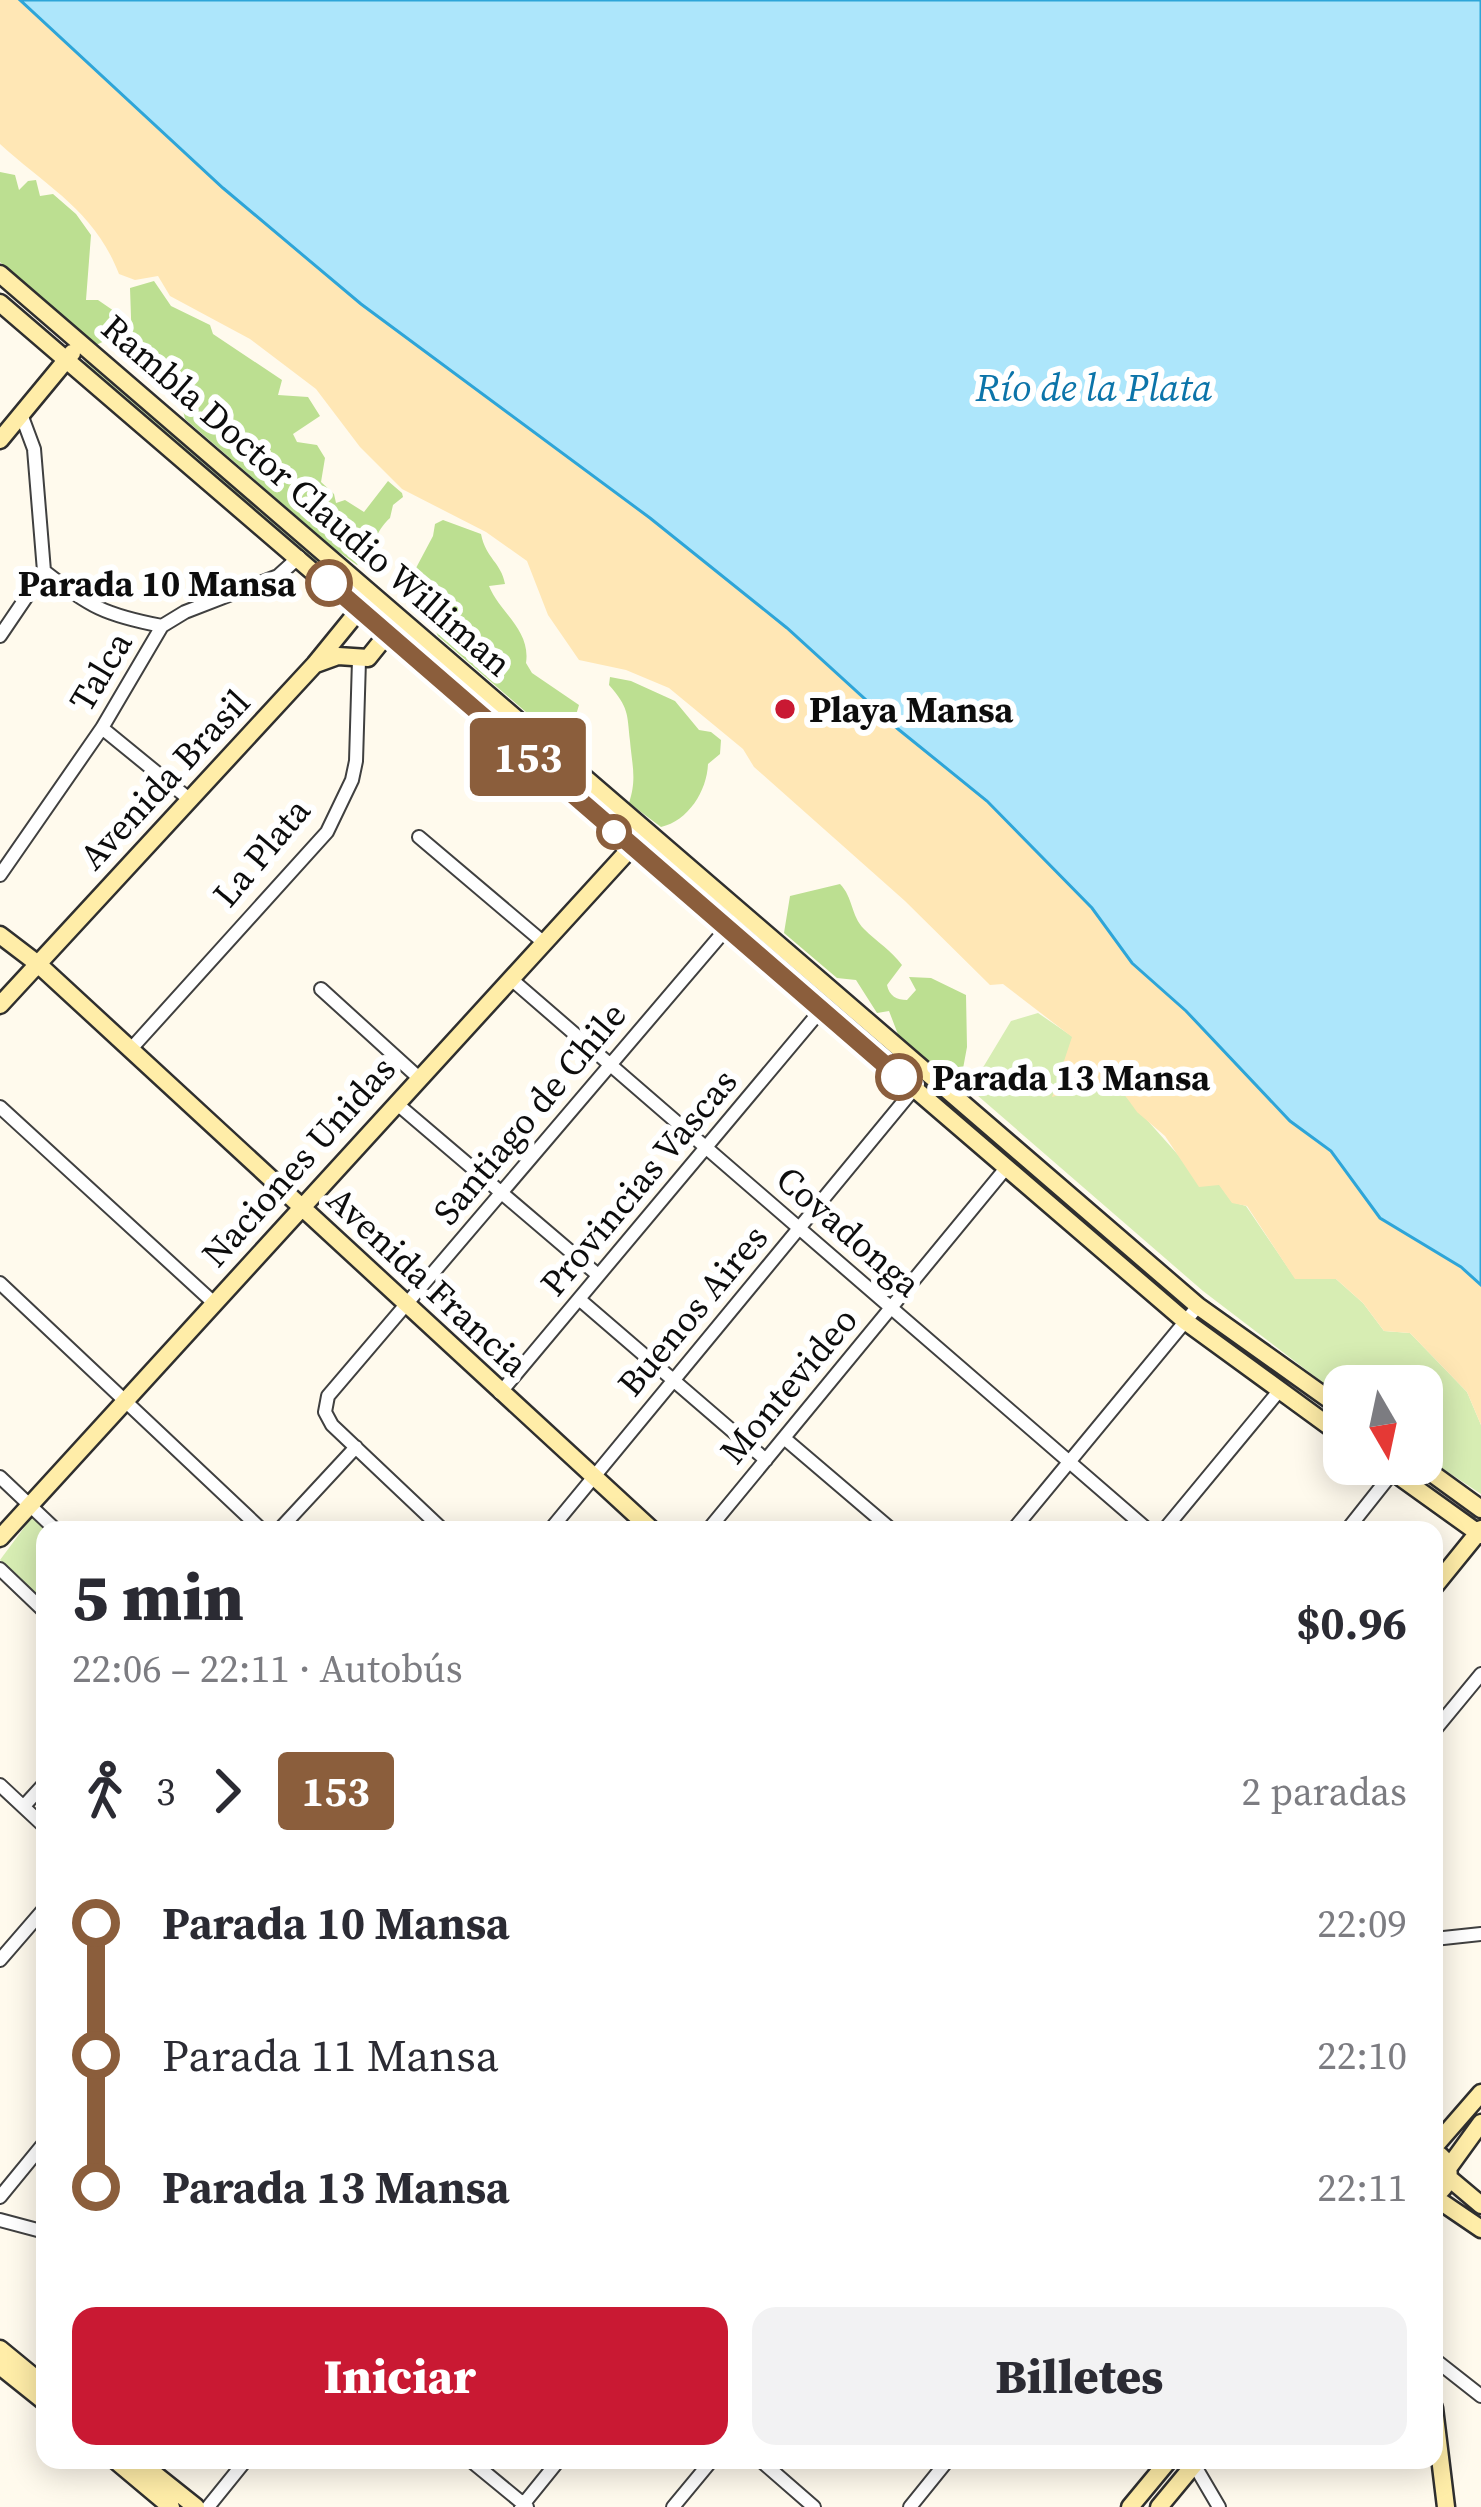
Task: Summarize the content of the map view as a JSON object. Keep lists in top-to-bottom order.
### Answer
{
  "streets": {
    "main road": [
      "Rambla Doctor Claudio Williman",
      "Avenida Brasil",
      "Naciones Unidas",
      "Avenida Francia"
    ],
    "street": [
      "Talca",
      "La Plata",
      "Santiago de Chile",
      "Provincias Vascas",
      "Covadonga",
      "Buenos Aires",
      "Montevideo"
    ]
  },
  "crossings": [
    ["Rambla Doctor Claudio Williman", "Talca"],
    ["Rambla Doctor Claudio Williman", "Avenida Brasil"],
    ["Rambla Doctor Claudio Williman", "Santiago de Chile"],
    ["Rambla Doctor Claudio Williman", "Naciones Unidas"],
    ["Rambla Doctor Claudio Williman", "Provincias Vascas"],
    ["Rambla Doctor Claudio Williman", "Buenos Aires"],
    ["Rambla Doctor Claudio Williman", "Montevideo"],
    ["Avenida Brasil", "Avenida Francia"],
    ["La Plata", "Avenida Francia"],
    ["Santiago de Chile", "Covadonga"],
    ["Santiago de Chile", "Avenida Francia"],
    ["Naciones Unidas", "Covadonga"],
    ["Naciones Unidas", "Avenida Francia"],
    ["Provincias Vascas", "Covadonga"],
    ["Provincias Vascas", "Avenida Francia"],
    ["Covadonga", "Buenos Aires"],
    ["Covadonga", "Montevideo"],
    ["Avenida Francia", "Buenos Aires"]
  ],
  "water": ["Río de la Plata"],
  "places": ["Parada 10 Mansa", "Playa Mansa", "Parada 13 Mansa"],
  "lines": ["bus line 153"],
  "north": "bottom",
  "page": {
    "on_map": "153",
    "heading": ["5 min", "22:06 – 22:11 · Autobús", "$0.96"],
    "legs": ["3", "153", "2 paradas"],
    "list": [
      {
        "name": "Parada 10 Mansa",
        "value": "22:09"
      },
      {
        "name": "Parada 11 Mansa",
        "value": "22:10"
      },
      {
        "name": "Parada 13 Mansa",
        "value": "22:11"
      }
    ],
    "buttons": ["Iniciar", "Billetes"]
  }
}
